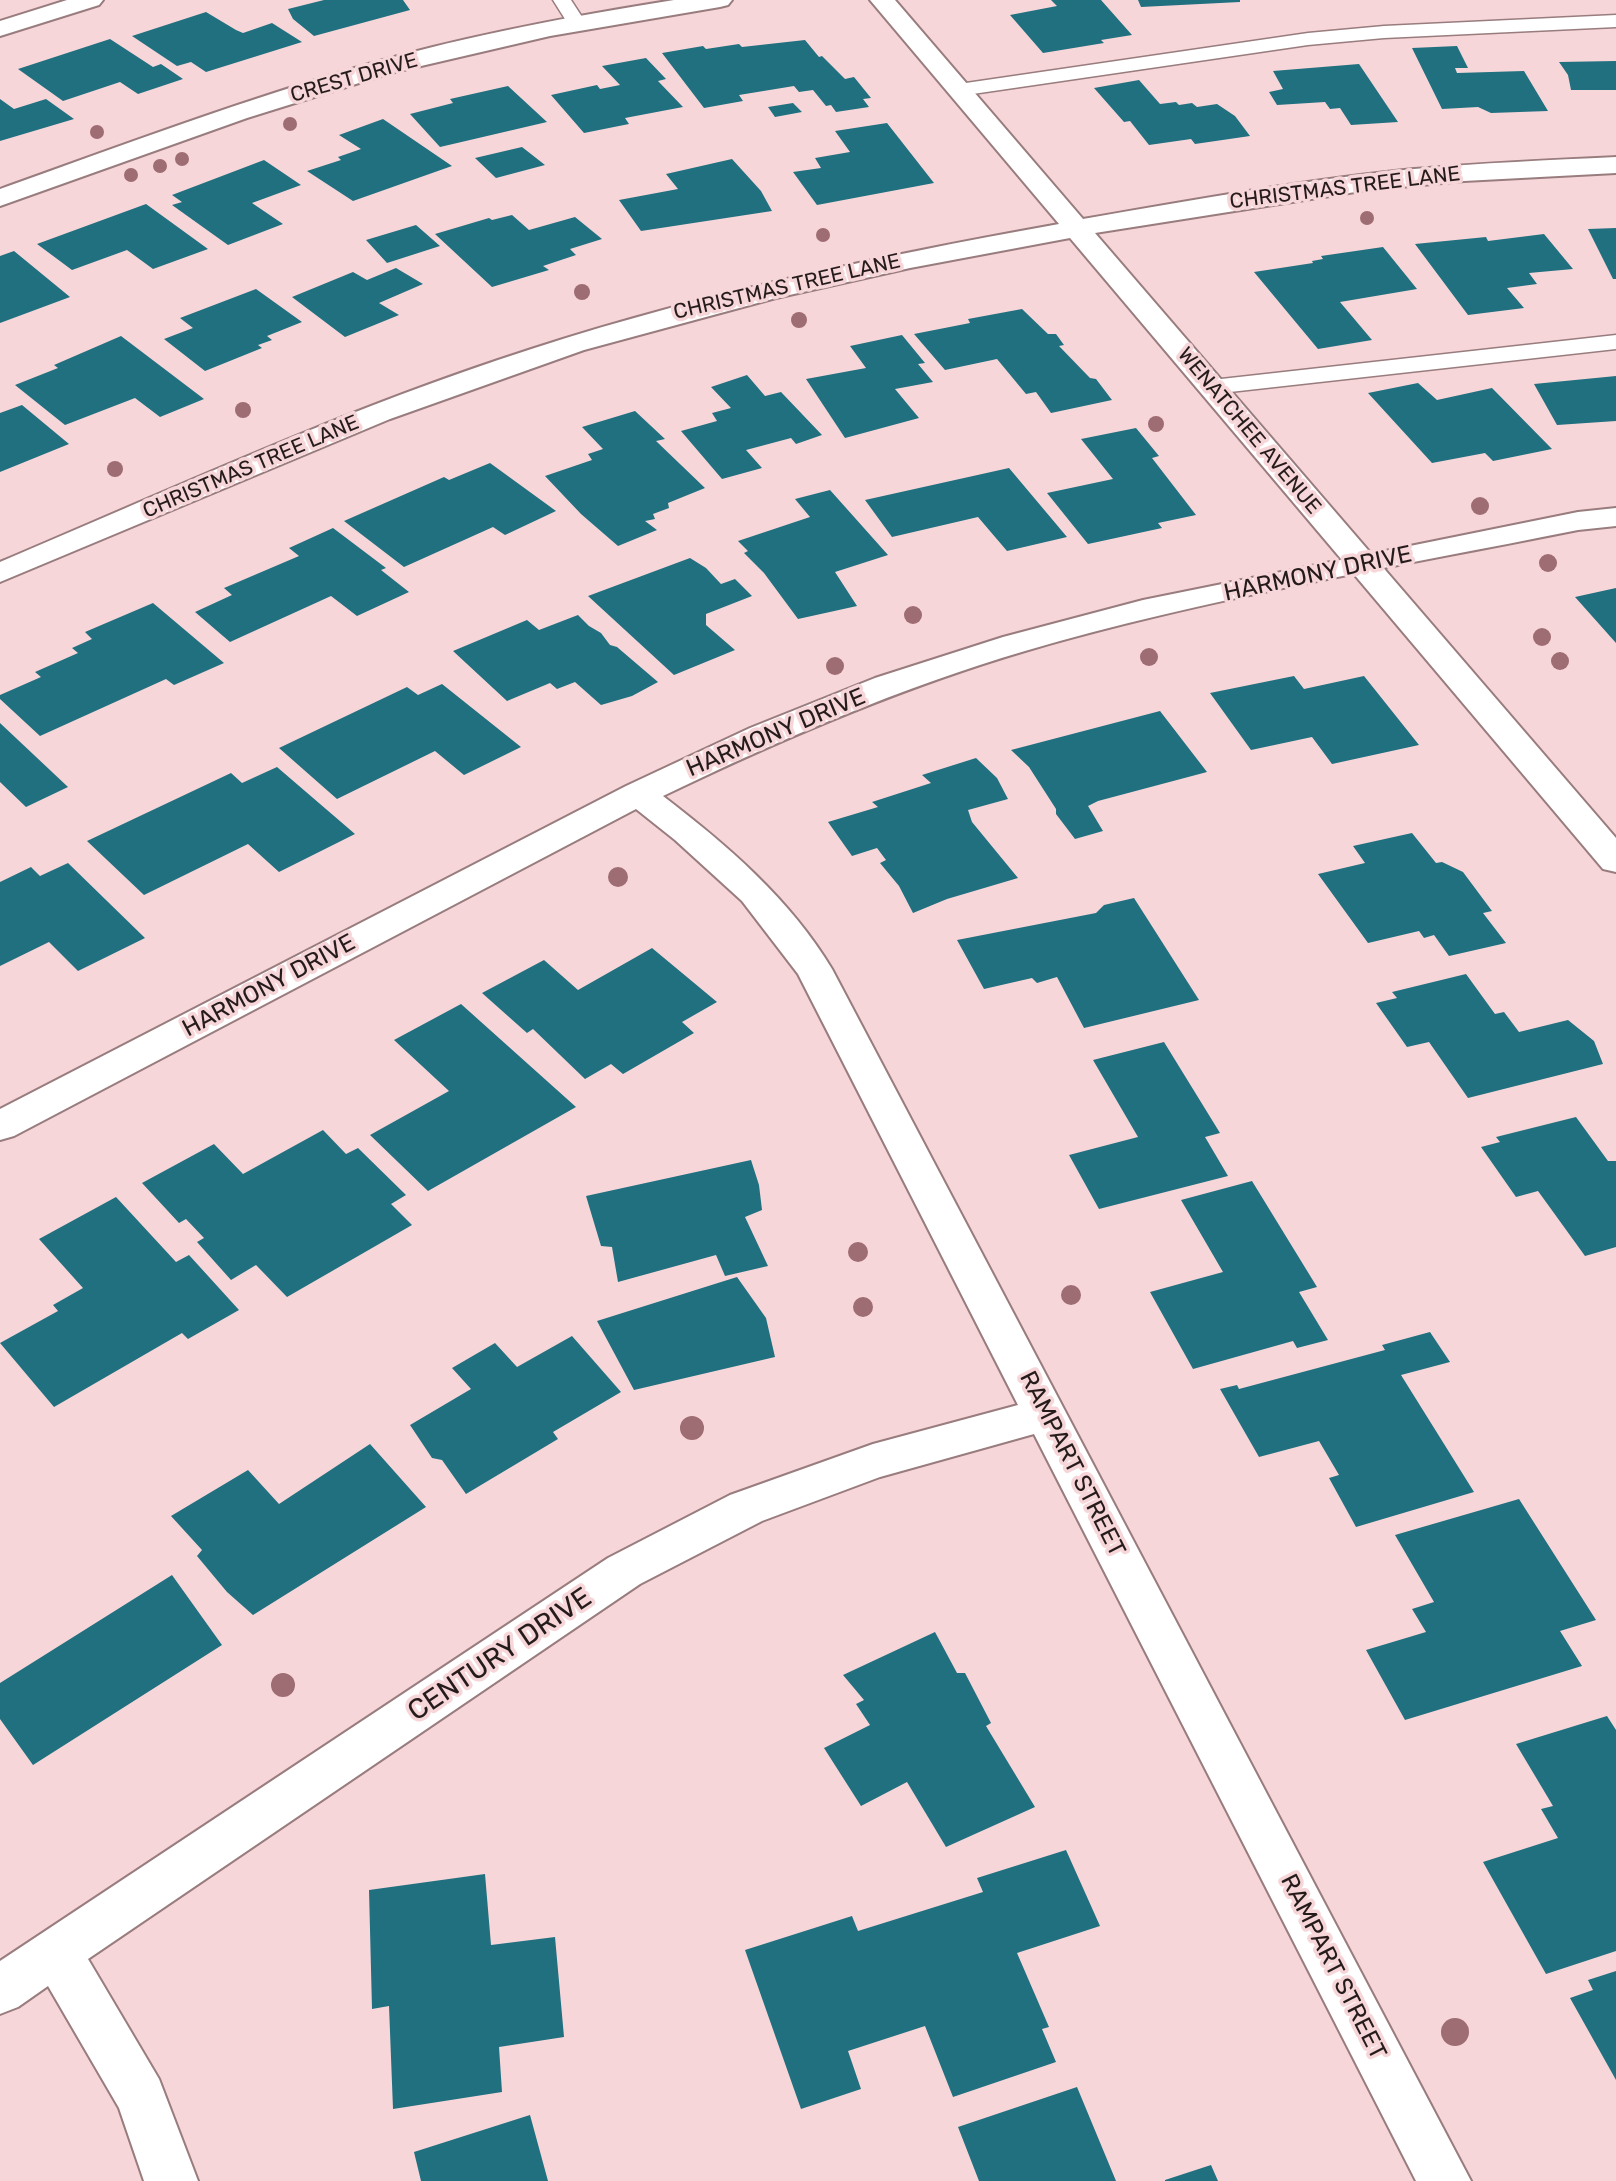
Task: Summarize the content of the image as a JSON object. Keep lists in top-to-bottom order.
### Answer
{
  "streets": {
    "street": [
      "CREST DRIVE",
      "CHRISTMAS TREE LANE",
      "WENATCHEE AVENUE",
      "HARMONY DRIVE",
      "RAMPART STREET",
      "CENTURY DRIVE"
    ]
  },
  "crossings": [
    ["CHRISTMAS TREE LANE", "WENATCHEE AVENUE"],
    ["WENATCHEE AVENUE", "HARMONY DRIVE"],
    ["HARMONY DRIVE", "RAMPART STREET"],
    ["RAMPART STREET", "CENTURY DRIVE"]
  ]
}
